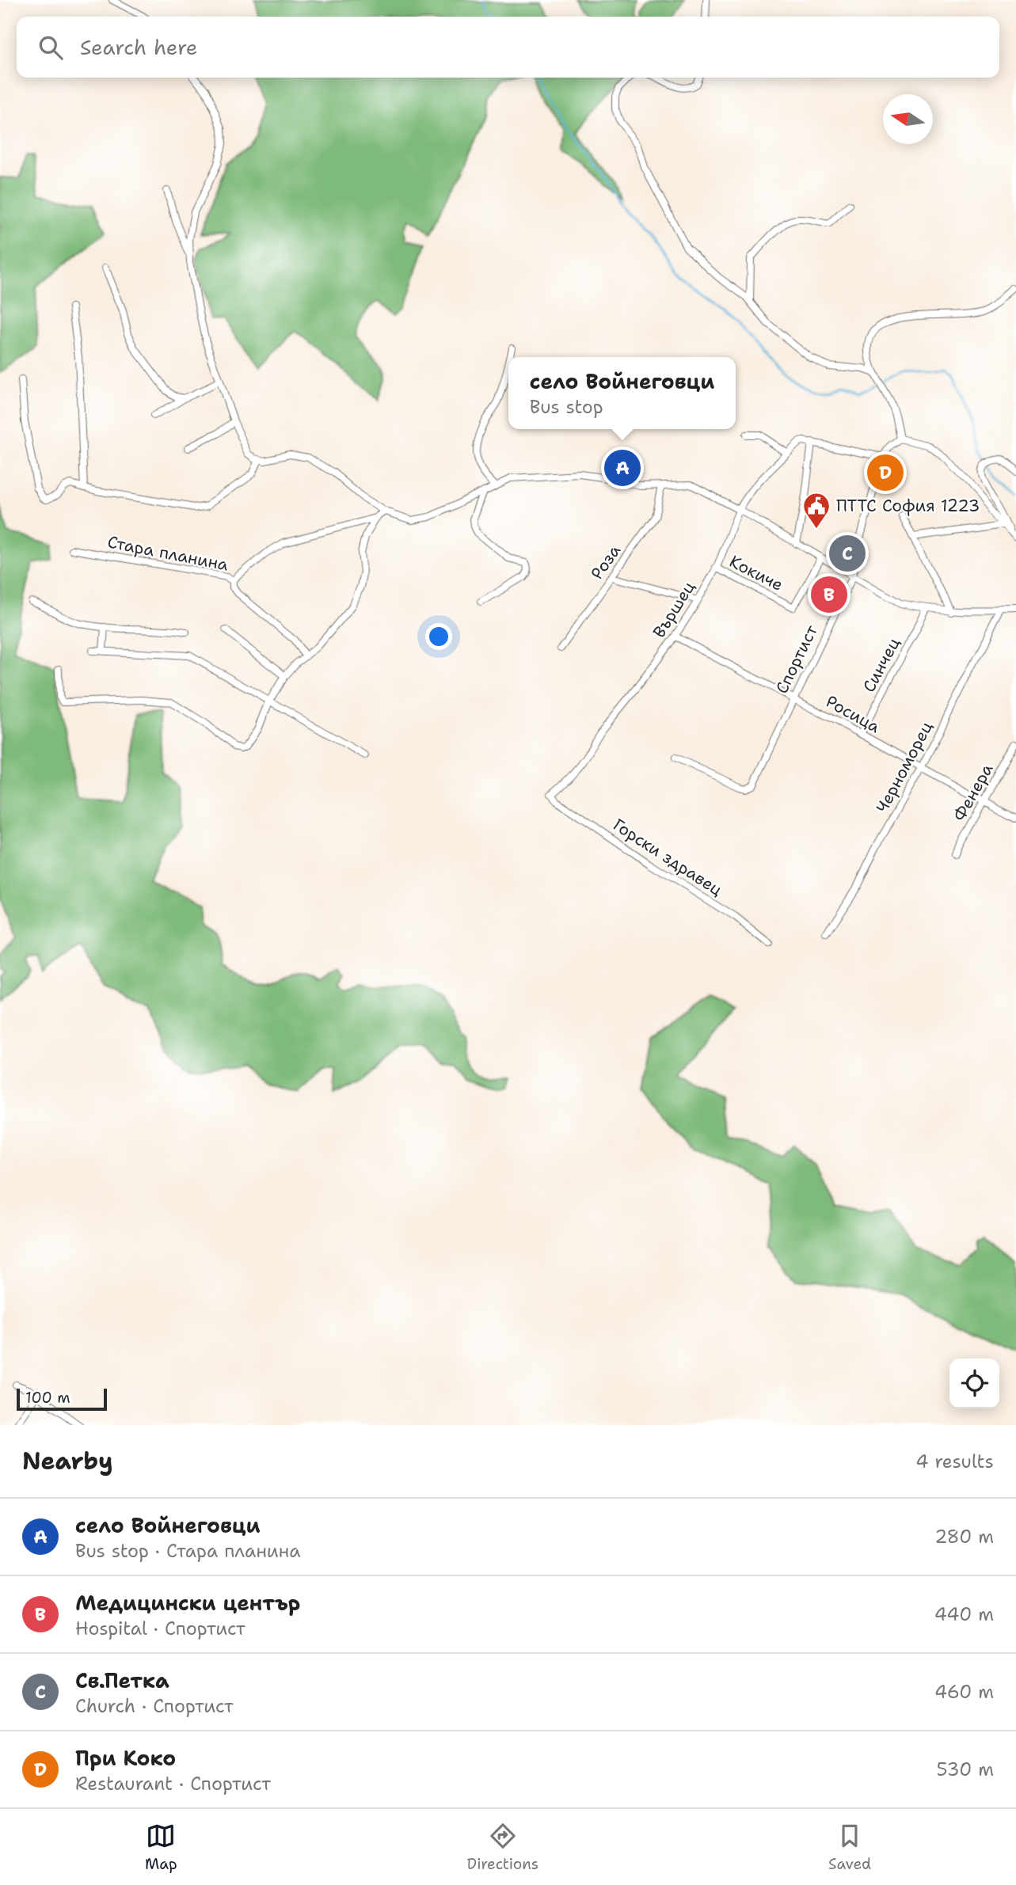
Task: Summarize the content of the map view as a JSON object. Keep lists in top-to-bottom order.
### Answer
{
  "streets": {
    "street": [
      "Стара планина",
      "Роза",
      "Кокиче",
      "Вършец",
      "Спортист",
      "Синчец",
      "Росица",
      "Черноморец",
      "Фенера",
      "Горски здравец"
    ]
  },
  "crossings": [
    ["Кокиче", "Вършец"],
    ["Вършец", "Росица"],
    ["Вършец", "Горски здравец"],
    ["Спортист", "Росица"],
    ["Синчец", "Росица"],
    ["Росица", "Черноморец"],
    ["Росица", "Фенера"]
  ],
  "places": {
    "public building": ["ПТТС София 1223"]
  },
  "scale_bar": "100 m",
  "north": "left",
  "page": {
    "search": "Search here",
    "popup": ["село Войнеговци", "Bus stop"],
    "pins": [
      "A",
      "D",
      "C",
      "B"
    ],
    "scale": "100 m",
    "heading": ["Nearby", "4 results"],
    "list": [
      {
        "mark": "A",
        "name": "село Войнеговци",
        "note": "Bus stop · Стара планина",
        "value": "280 m"
      },
      {
        "mark": "B",
        "name": "Медицински център",
        "note": "Hospital · Спортист",
        "value": "440 m"
      },
      {
        "mark": "C",
        "name": "Св.Петка",
        "note": "Church · Спортист",
        "value": "460 m"
      },
      {
        "mark": "D",
        "name": "При Коко",
        "note": "Restaurant · Спортист",
        "value": "530 m"
      }
    ],
    "nav": ["Map", "Directions", "Saved"]
  }
}
